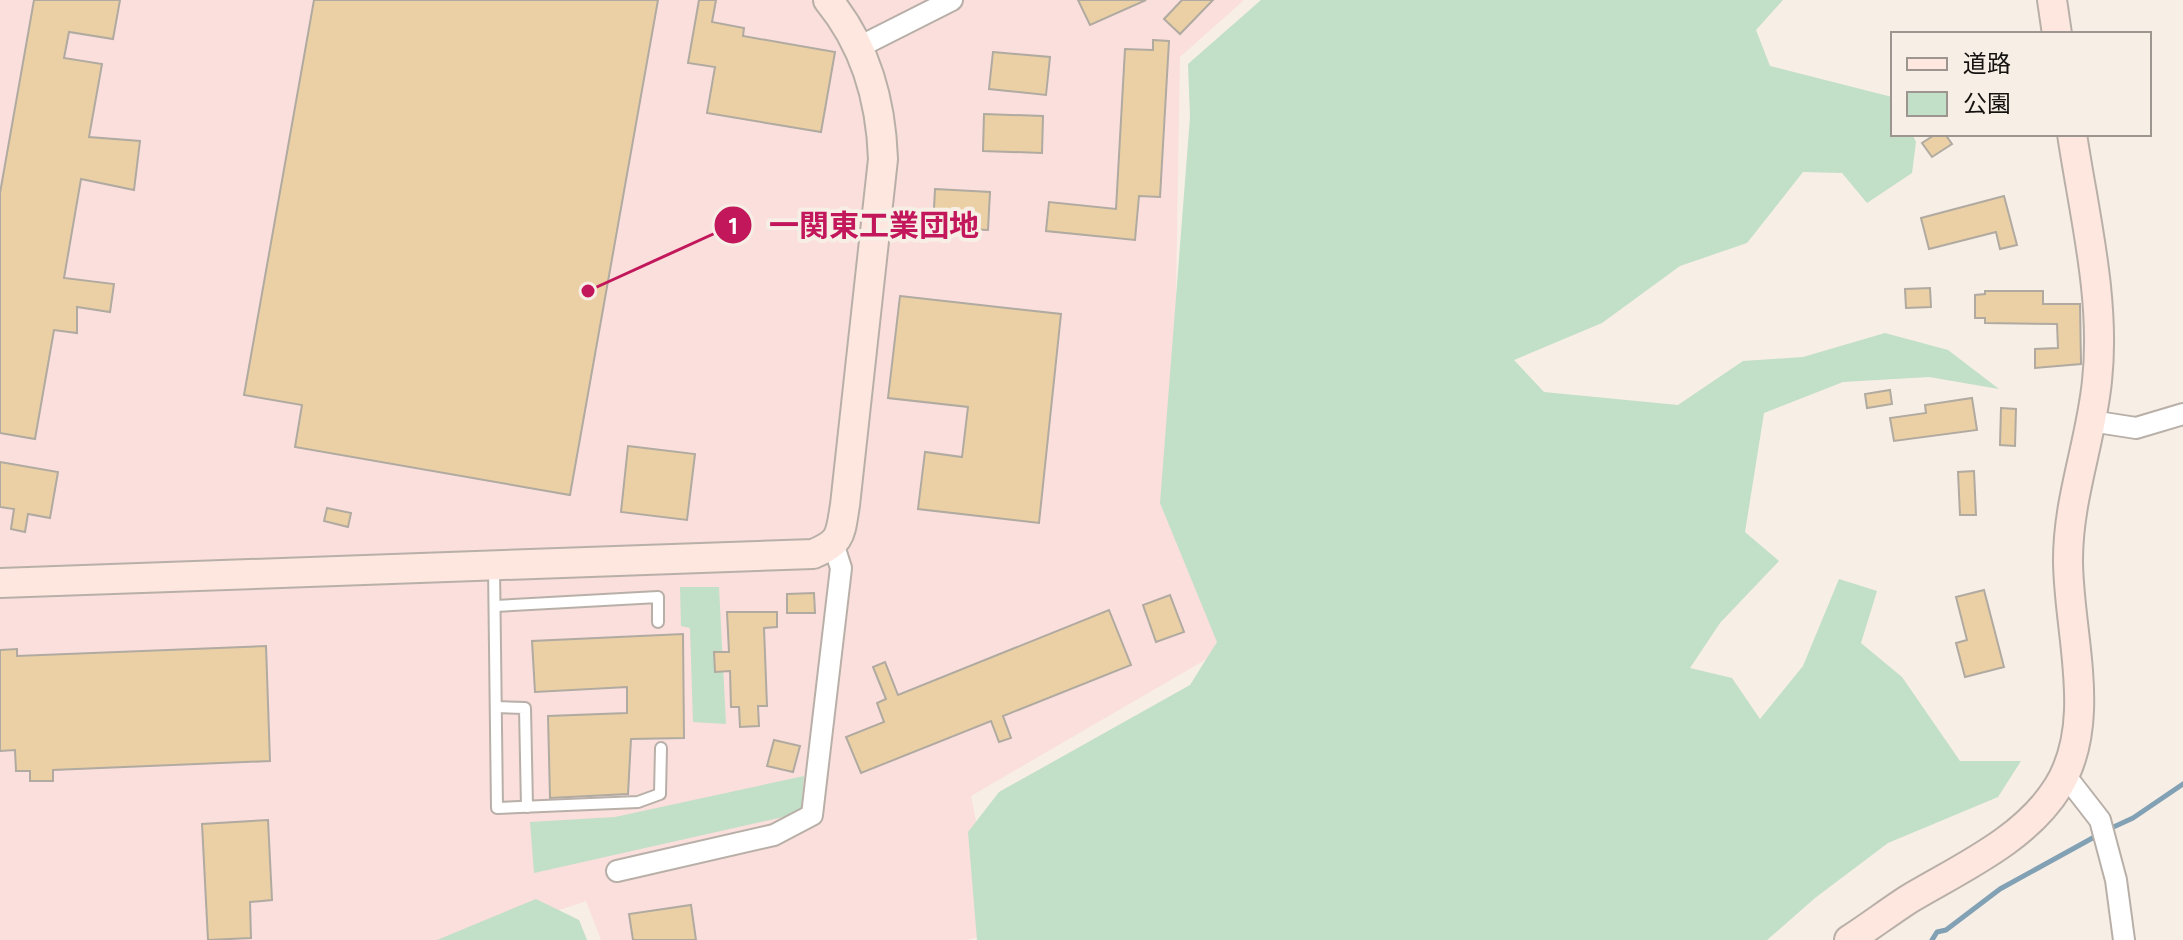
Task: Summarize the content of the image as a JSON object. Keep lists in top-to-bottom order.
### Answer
{
  "places": ["一関東工業団地"],
  "legend": ["道路", "公園"]
}
